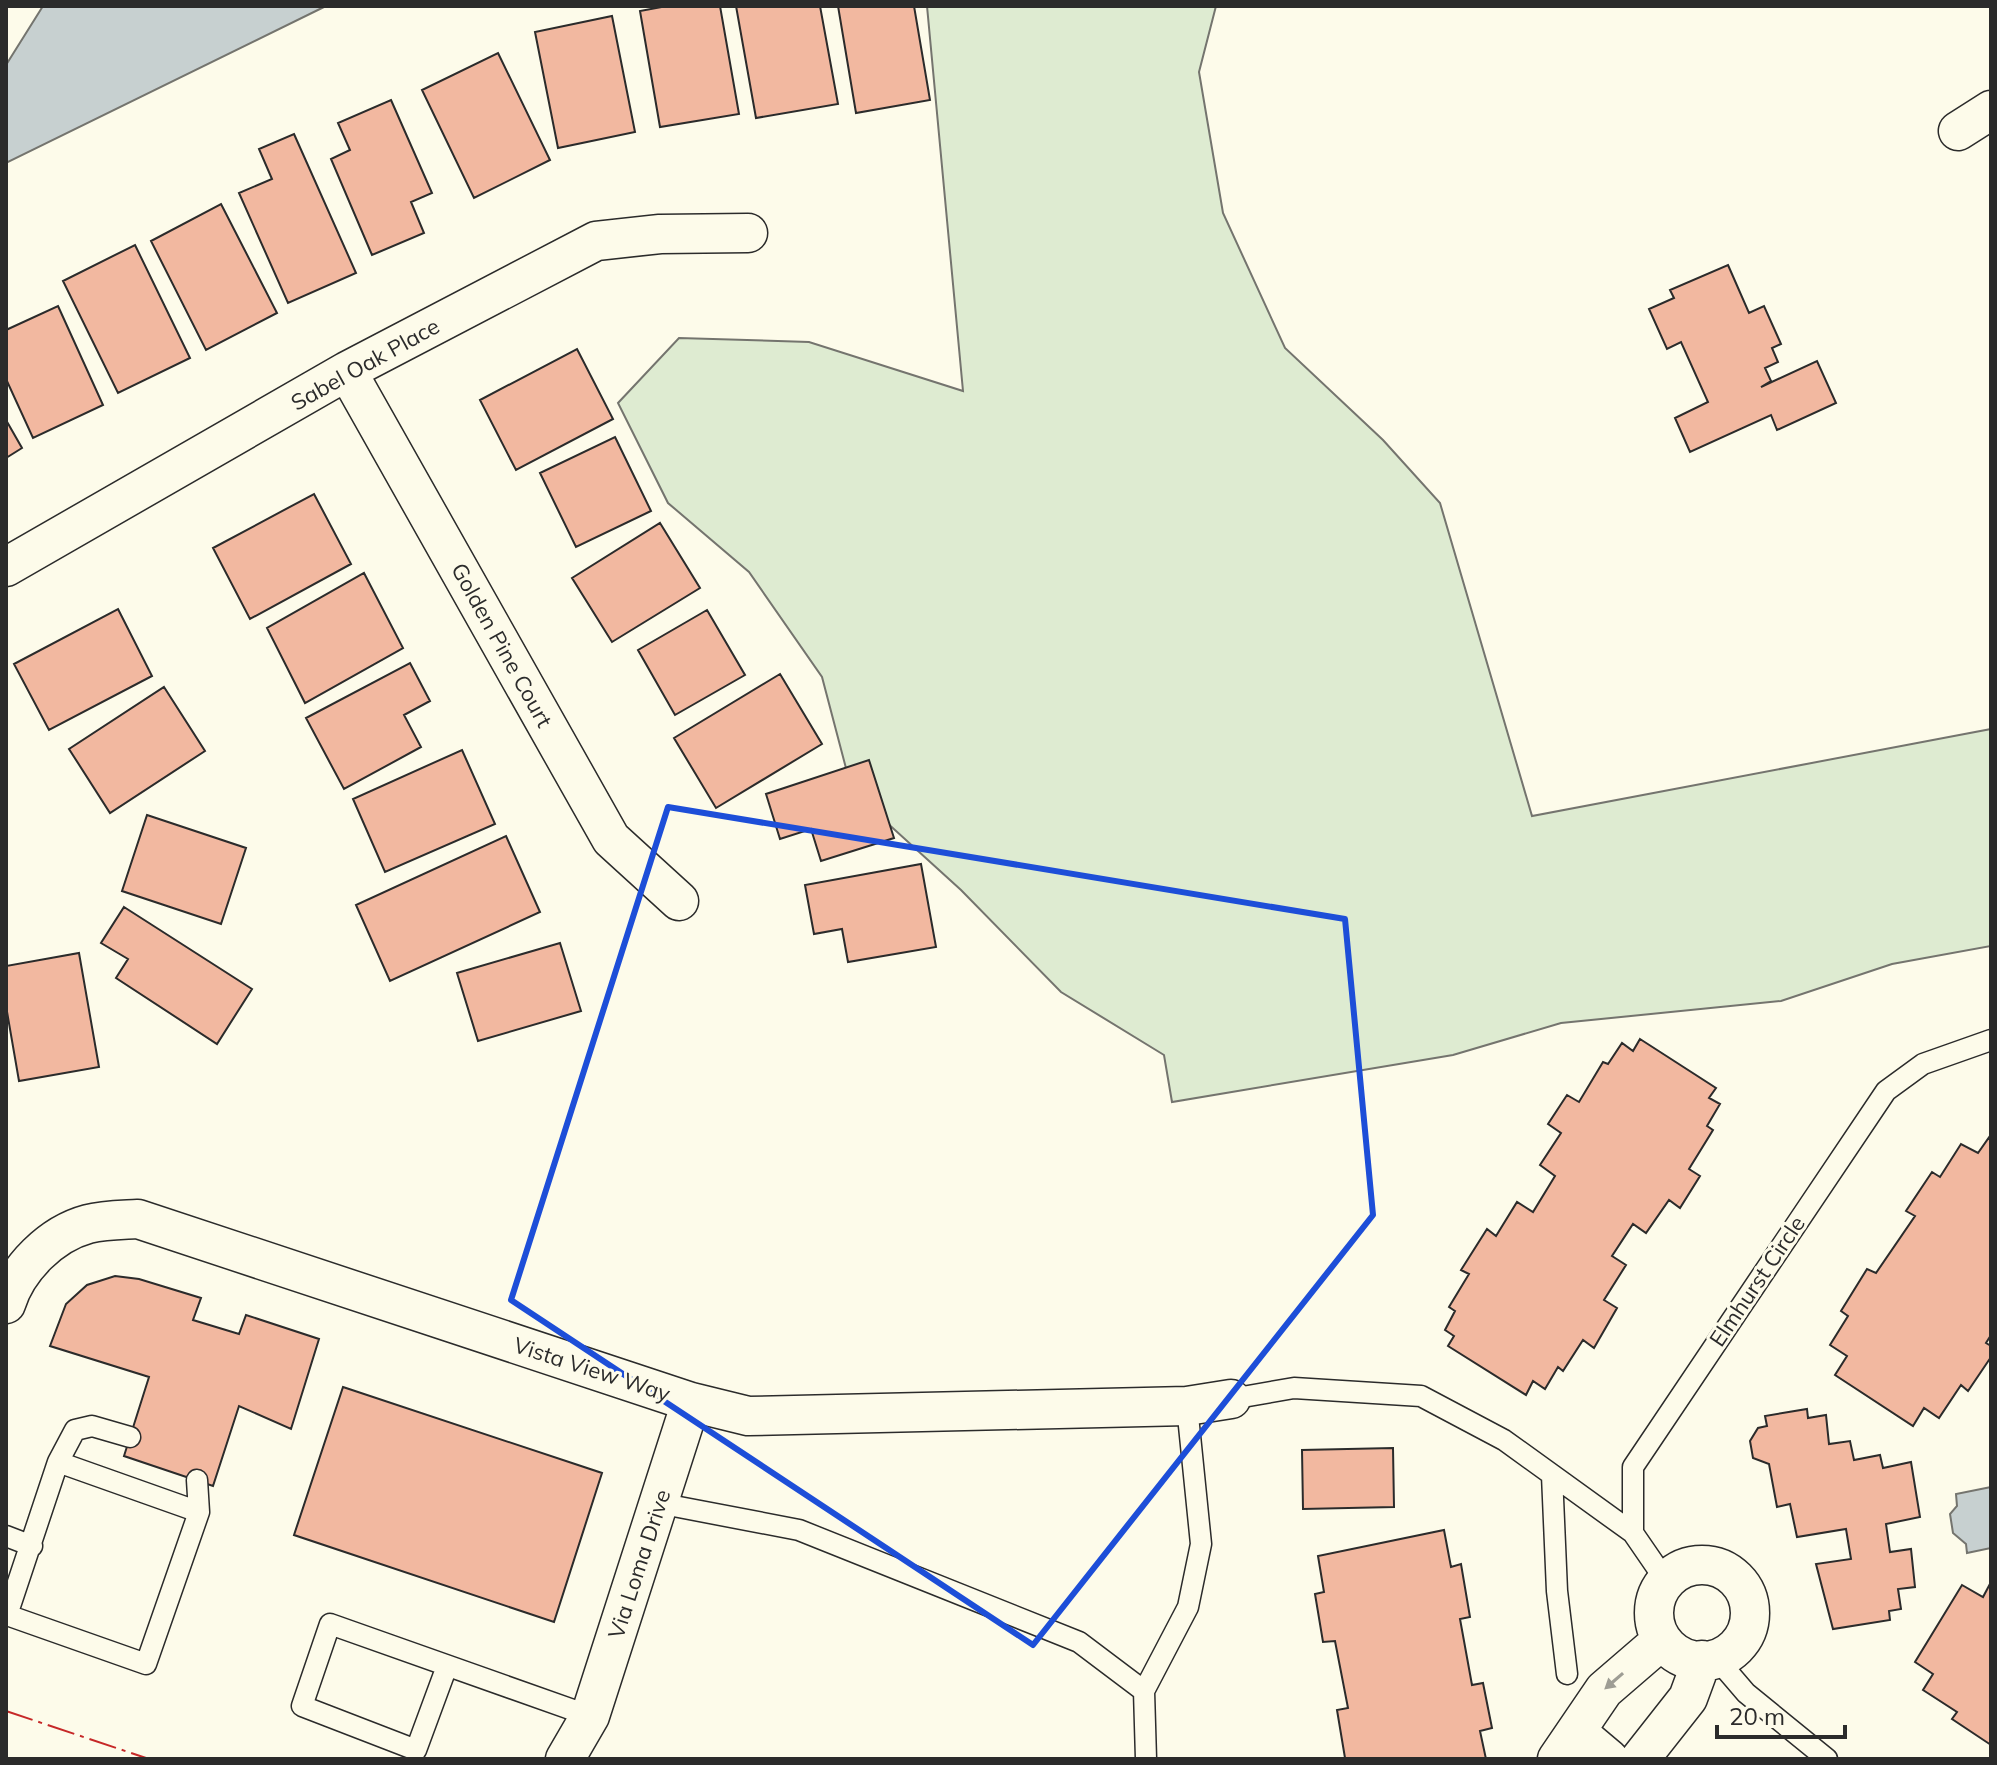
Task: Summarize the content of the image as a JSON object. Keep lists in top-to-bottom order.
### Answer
{
  "streets": {
    "street": [
      "Sabel Oak Place",
      "Golden Pine Court",
      "Vista View Way",
      "Via Loma Drive"
    ],
    "lane": ["Elmhurst Circle"]
  },
  "crossings": [
    ["Sabel Oak Place", "Golden Pine Court"],
    ["Vista View Way", "Via Loma Drive"]
  ],
  "scale_bar": "20 m"
}
